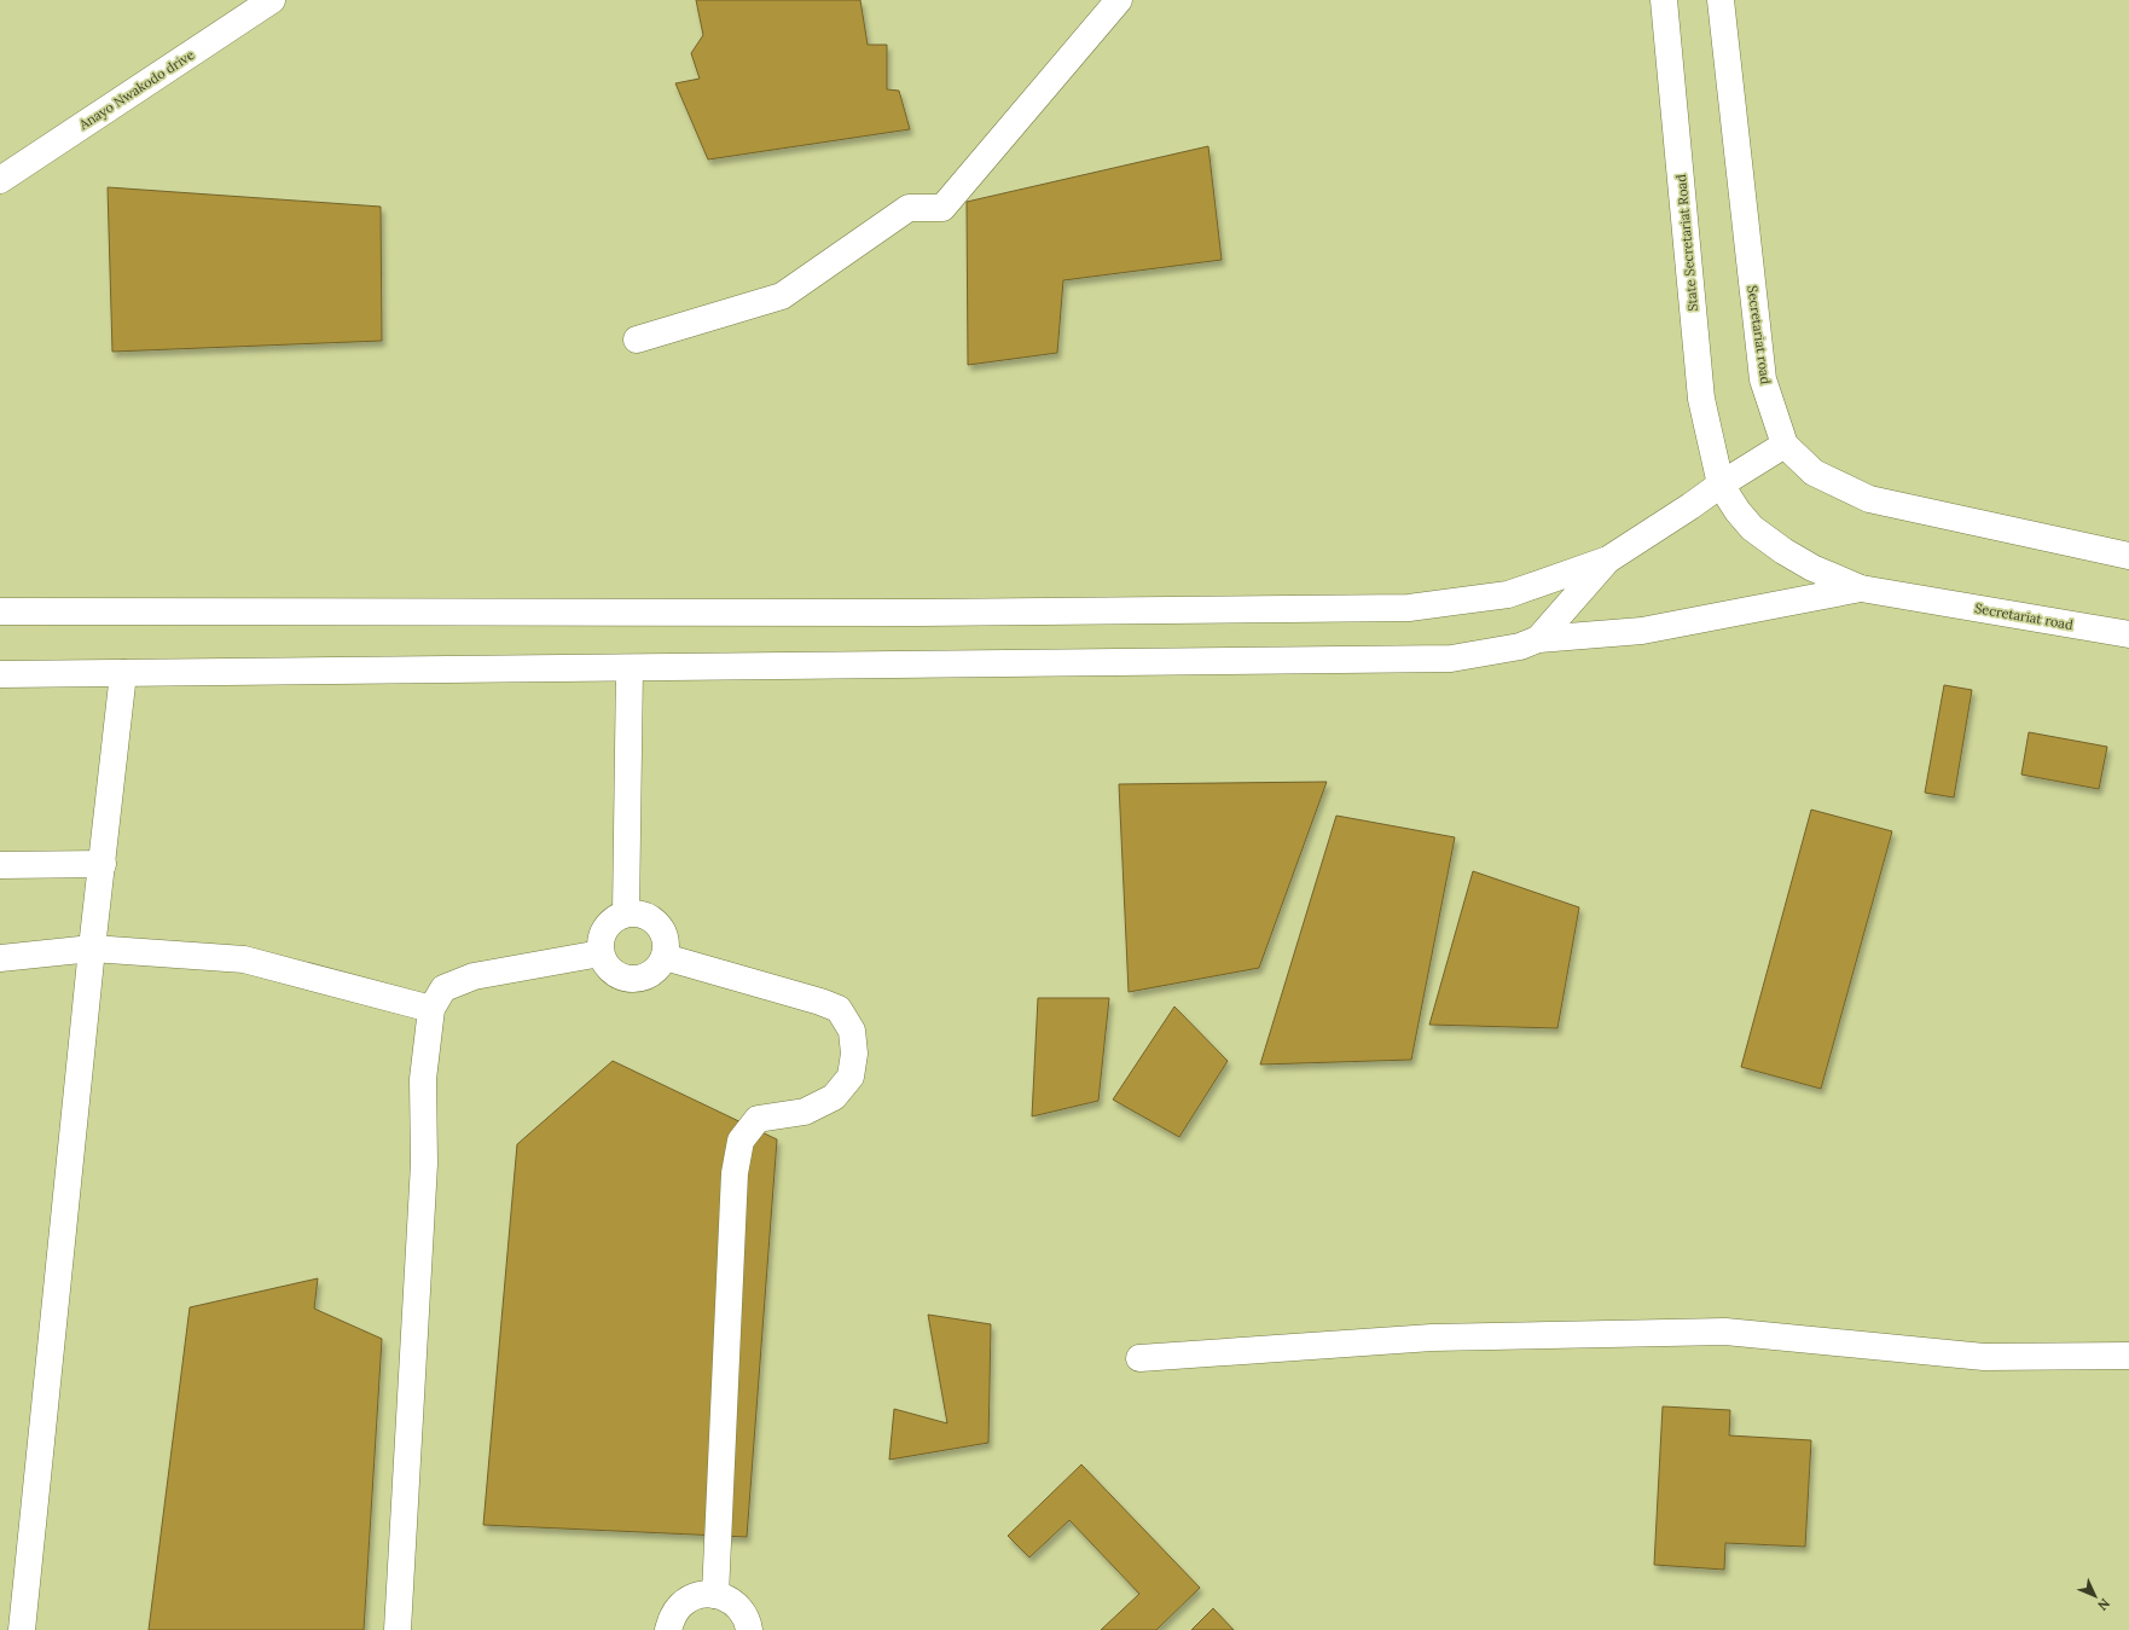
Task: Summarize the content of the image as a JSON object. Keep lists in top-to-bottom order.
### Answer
{
  "streets": {
    "street": ["Anayo Nwakodo drive", "State Secretariat Road", "Secretariat road"]
  },
  "crossings": [
    ["State Secretariat Road", "Secretariat road"]
  ],
  "north": "bottom right"
}
